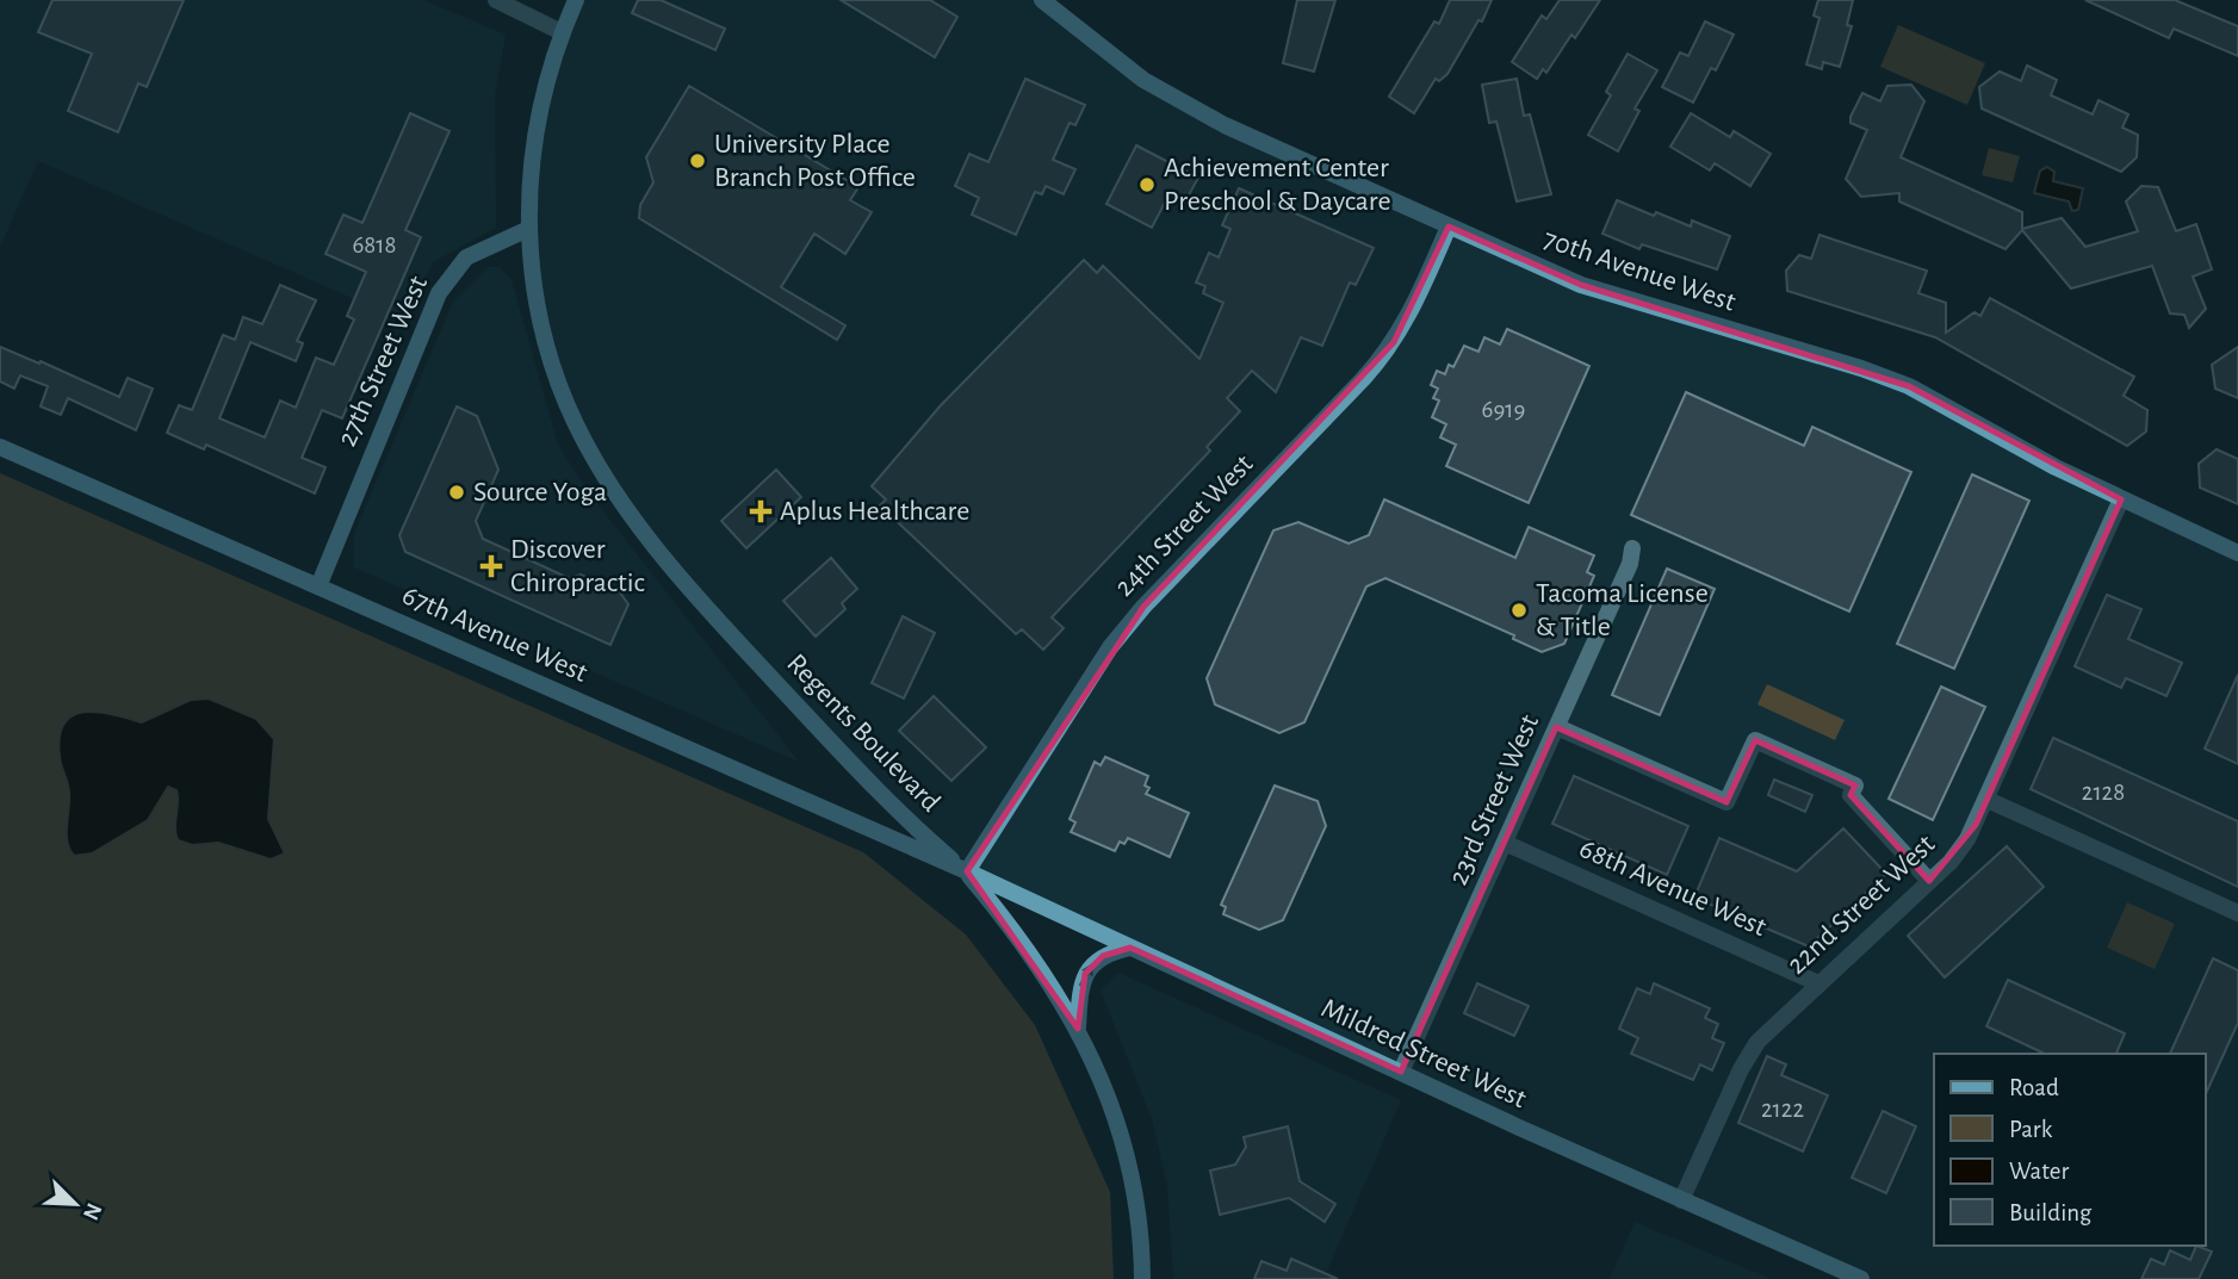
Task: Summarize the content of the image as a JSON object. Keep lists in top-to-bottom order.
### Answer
{
  "streets": {
    "street": [
      "70th Avenue West",
      "27th Street West",
      "24th Street West",
      "67th Avenue West",
      "Regents Boulevard",
      "23rd Street West",
      "68th Avenue West",
      "22nd Street West",
      "Mildred Street West"
    ]
  },
  "crossings": [
    ["70th Avenue West", "24th Street West"],
    ["70th Avenue West", "22nd Street West"],
    ["27th Street West", "67th Avenue West"],
    ["27th Street West", "Regents Boulevard"],
    ["24th Street West", "67th Avenue West"],
    ["24th Street West", "Regents Boulevard"],
    ["24th Street West", "Mildred Street West"],
    ["67th Avenue West", "Regents Boulevard"],
    ["67th Avenue West", "Mildred Street West"],
    ["Regents Boulevard", "Mildred Street West"],
    ["23rd Street West", "68th Avenue West"],
    ["23rd Street West", "Mildred Street West"],
    ["68th Avenue West", "22nd Street West"],
    ["22nd Street West", "Mildred Street West"]
  ],
  "places": {
    "other": [
      "University Place Branch Post Office",
      "Achievement Center Preschool & Daycare",
      "Source Yoga",
      "Tacoma License & Title"
    ],
    "health": ["Aplus Healthcare", "Discover Chiropractic"]
  },
  "house_numbers": [
    "6818",
    "6919",
    "2128",
    "2122"
  ],
  "legend": [
    "Road",
    "Park",
    "Water",
    "Building"
  ],
  "north": "bottom right"
}
